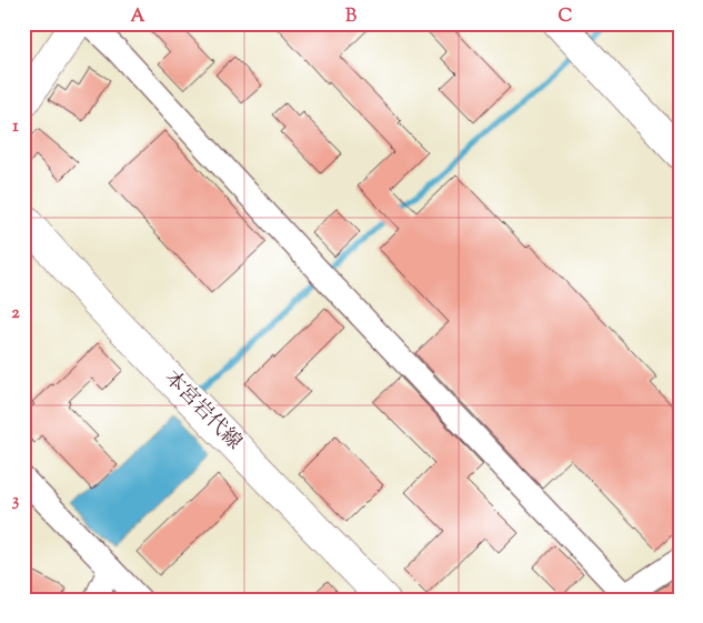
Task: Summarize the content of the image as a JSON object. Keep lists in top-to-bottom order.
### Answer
{
  "streets": {
    "main road": ["本宮岩代線"]
  },
  "grid": {
    "columns": ["A", "B", "C"],
    "rows": ["1", "2", "3"]
  }
}
